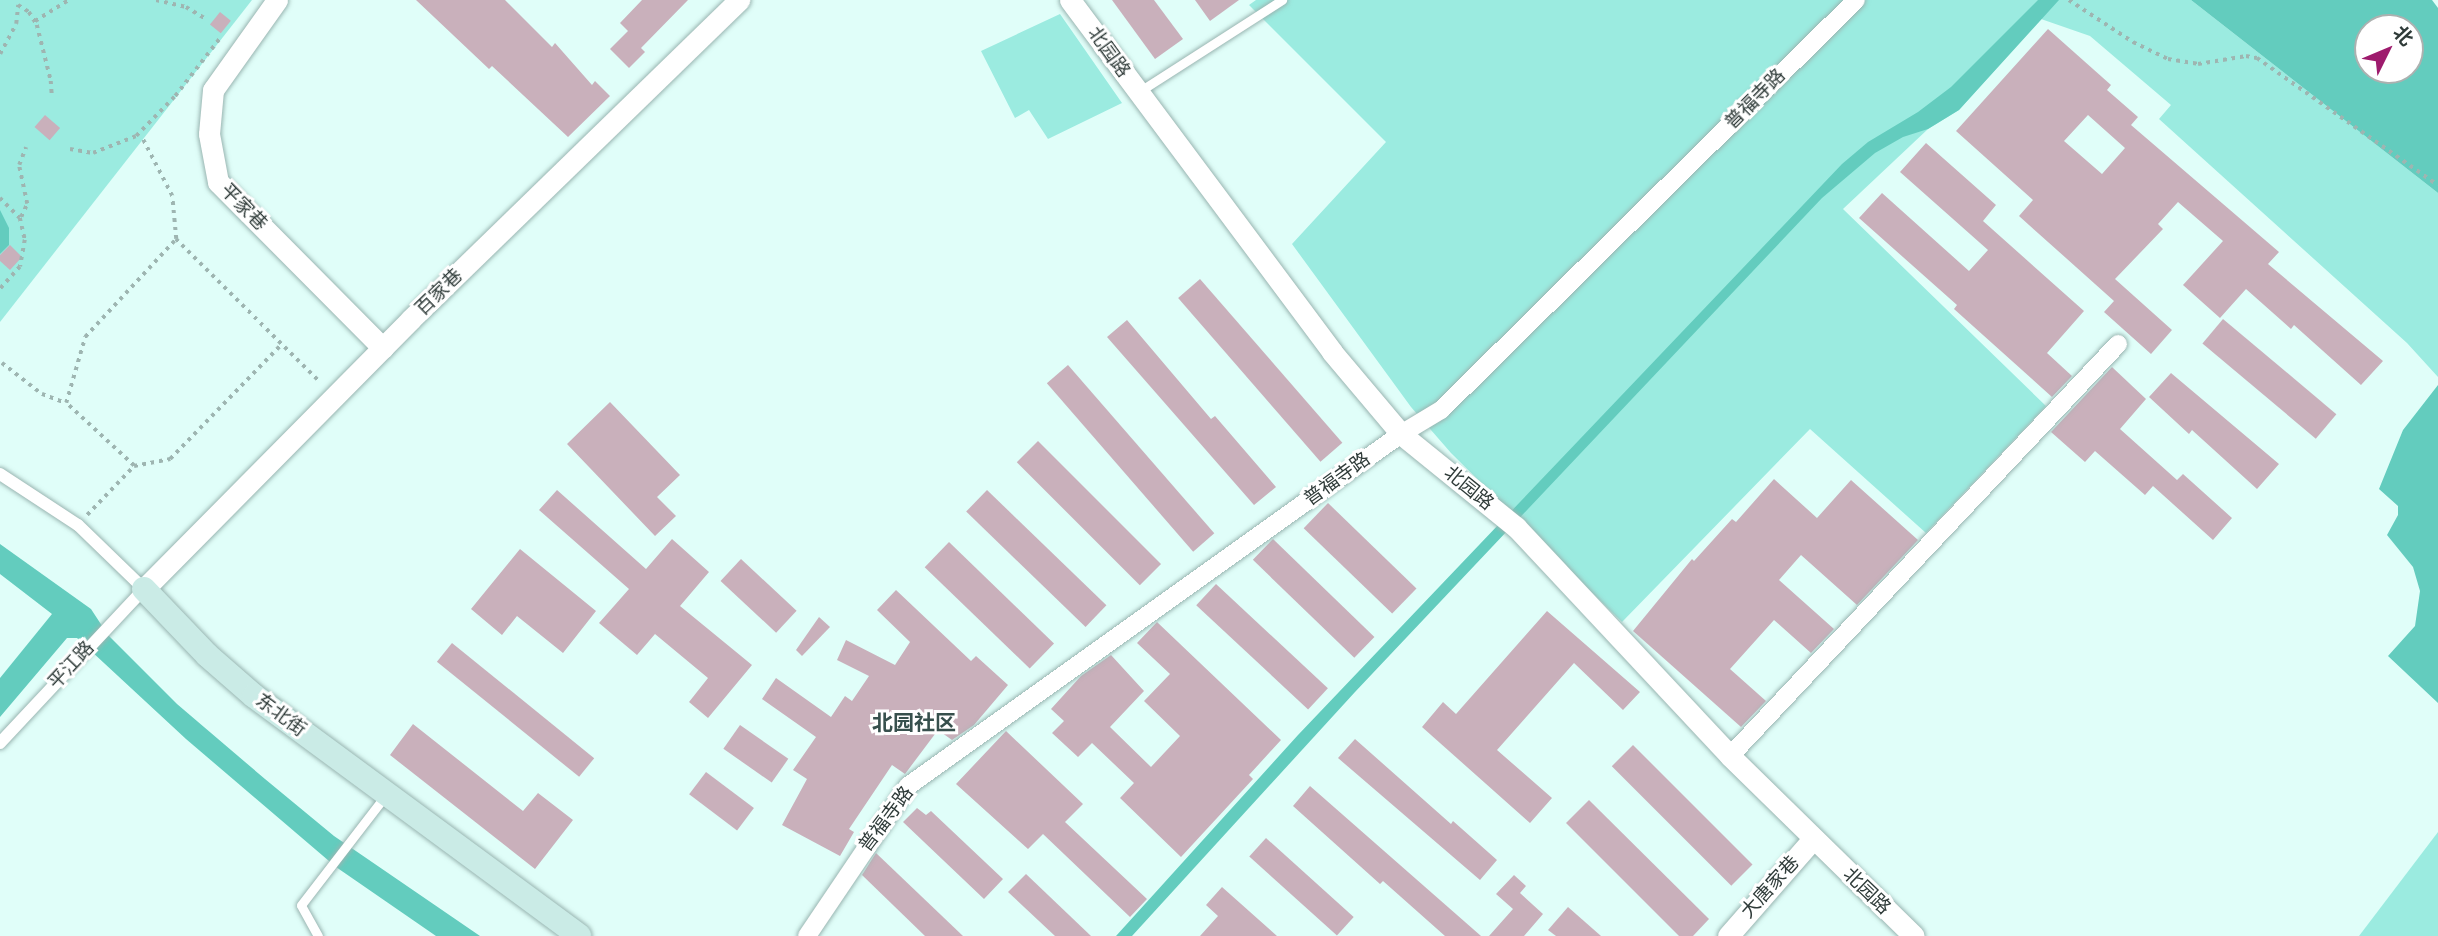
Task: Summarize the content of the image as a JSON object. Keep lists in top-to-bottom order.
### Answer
{
  "streets": {
    "main road": ["东北街"],
    "street": [
      "北园路",
      "普福寺路",
      "平家巷",
      "百家巷",
      "平江路",
      "大唐家巷"
    ]
  },
  "crossings": [
    ["北园路", "普福寺路"],
    ["北园路", "大唐家巷"],
    ["平家巷", "百家巷"],
    ["百家巷", "平江路"],
    ["百家巷", "东北街"],
    ["平江路", "东北街"]
  ],
  "districts": ["北园社区"],
  "north": "top right"
}
